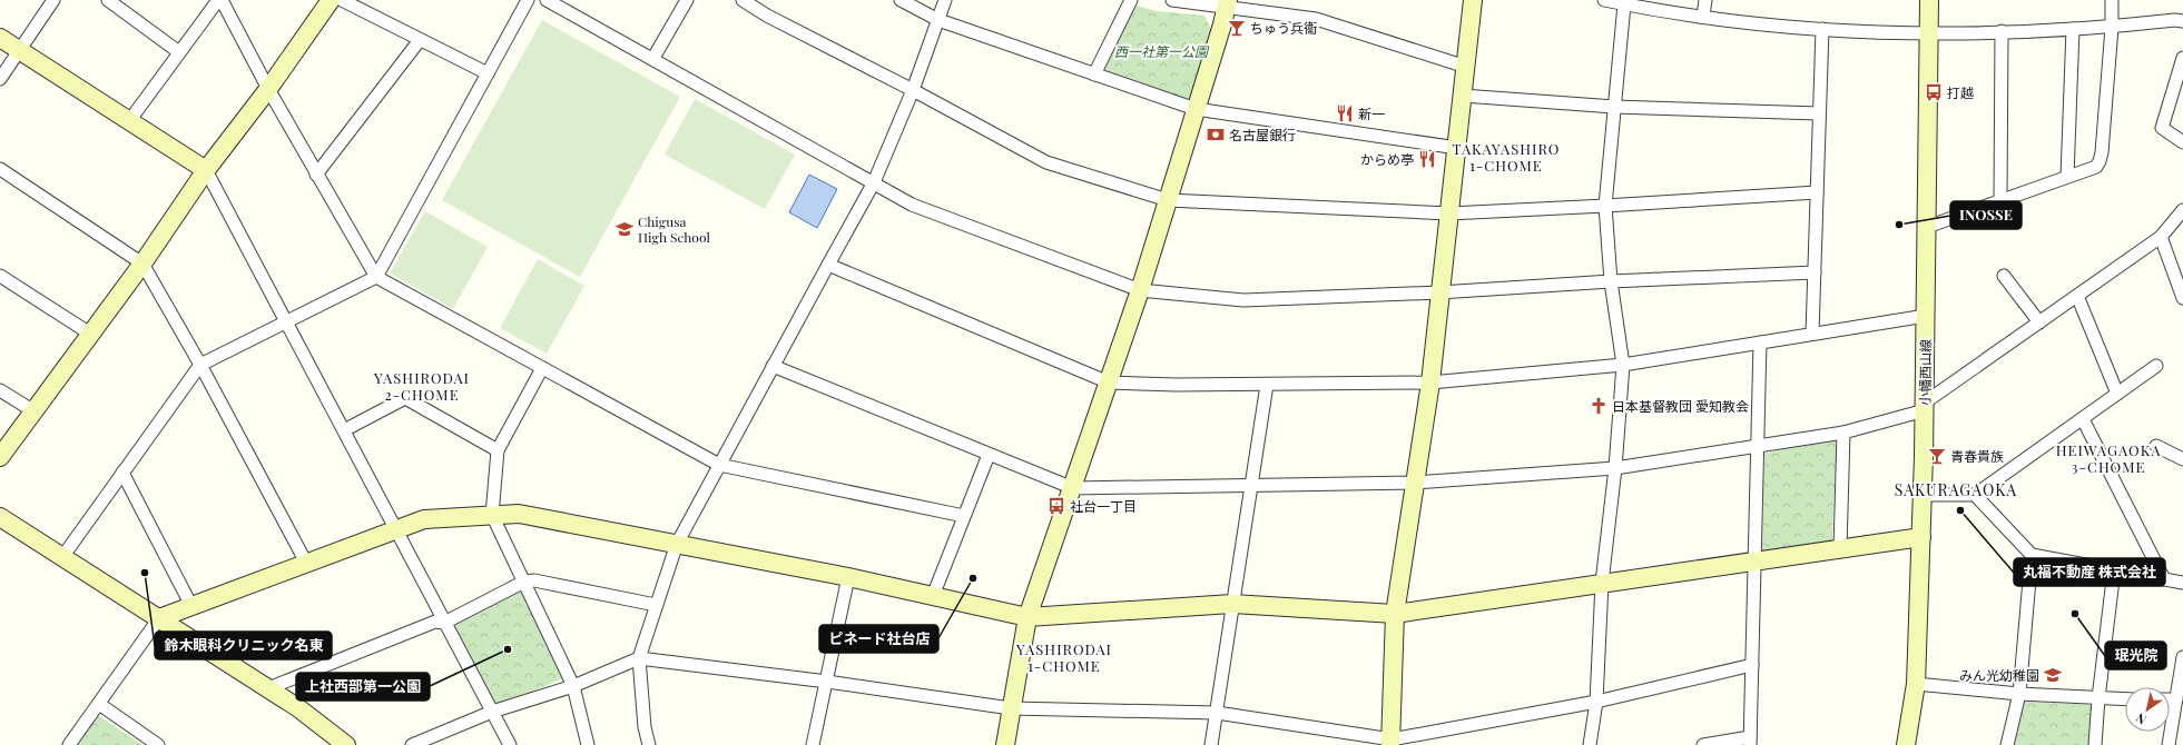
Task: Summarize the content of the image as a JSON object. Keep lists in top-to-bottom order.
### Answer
{
  "streets": {
    "street": ["小幡西山線"]
  },
  "districts": [
    "TAKAYASHIRO 1-CHOME",
    "YASHIRODAI 2-CHOME",
    "HEIWAGAOKA 3-CHOME",
    "SAKURAGAOKA",
    "YASHIRODAI 1-CHOME"
  ],
  "parks": ["西一社第一公園"],
  "places": {
    "bar": ["ちゅう兵衞", "青春貴族"],
    "bus stop": ["打越", "社台一丁目"],
    "restaurant": ["新一", "からめ亭"],
    "bank": ["名古屋銀行"],
    "other": [
      "INOSSE",
      "丸福不動産 株式会社",
      "鈴木眼科クリニック名東",
      "ピネード社台店",
      "珉光院",
      "上社西部第一公園"
    ],
    "school or university": ["Chigusa High School", "みん光幼稚園"],
    "church": ["日本基督教団 愛知教会"]
  },
  "north": "bottom left"
}
